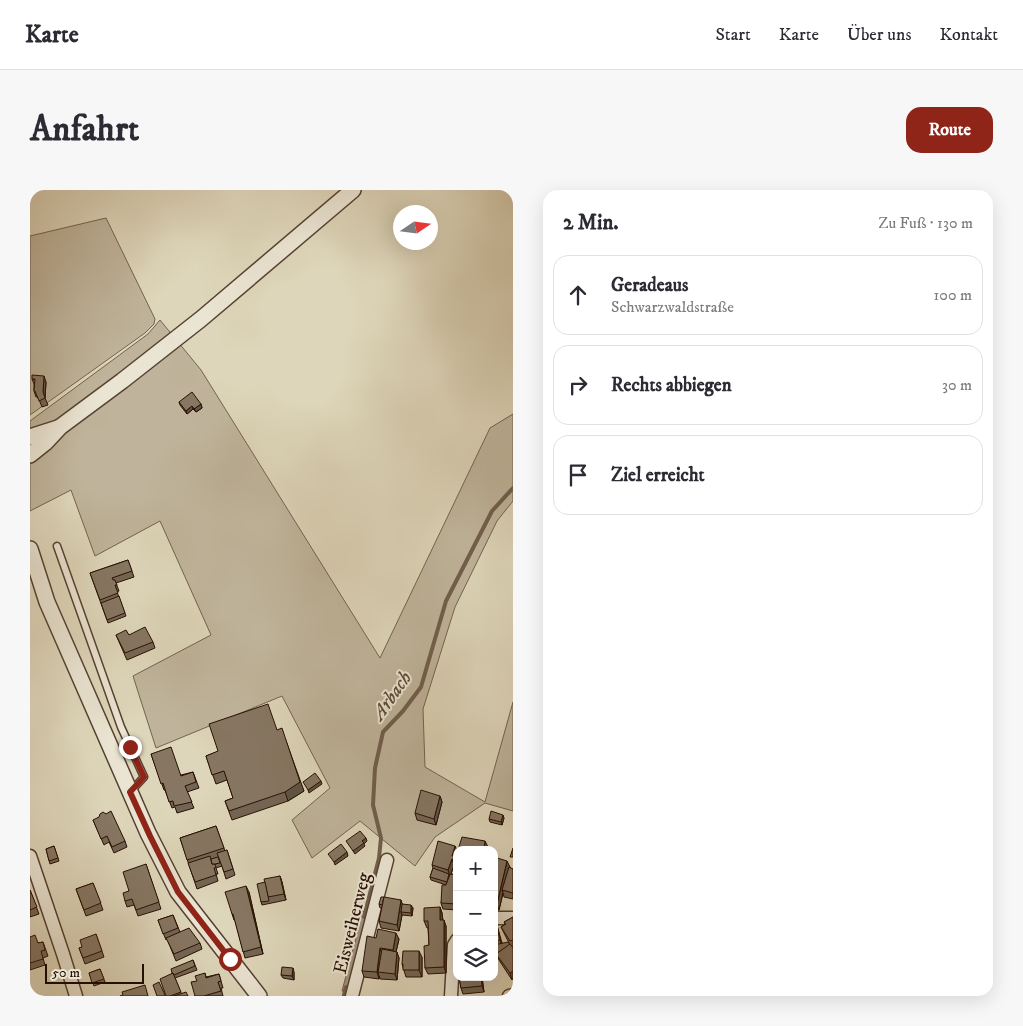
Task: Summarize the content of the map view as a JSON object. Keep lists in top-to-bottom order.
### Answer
{
  "streets": {
    "street": ["Eisweiherweg"]
  },
  "water": ["Arbach"],
  "scale_bar": "50 m",
  "north": "right",
  "page": {
    "header": "Karte",
    "nav": [
      "Start",
      "Karte",
      "Über uns",
      "Kontakt"
    ],
    "buttons": "Route",
    "title": "Anfahrt",
    "heading": ["2 Min.", "Zu Fuß · 130 m"],
    "list": [
      ["Geradeaus", "Schwarzwaldstraße", "100 m"],
      ["Rechts abbiegen", "30 m"],
      "Ziel erreicht"
    ],
    "map_buttons": ["+", "−"],
    "scale": "50 m"
  }
}
